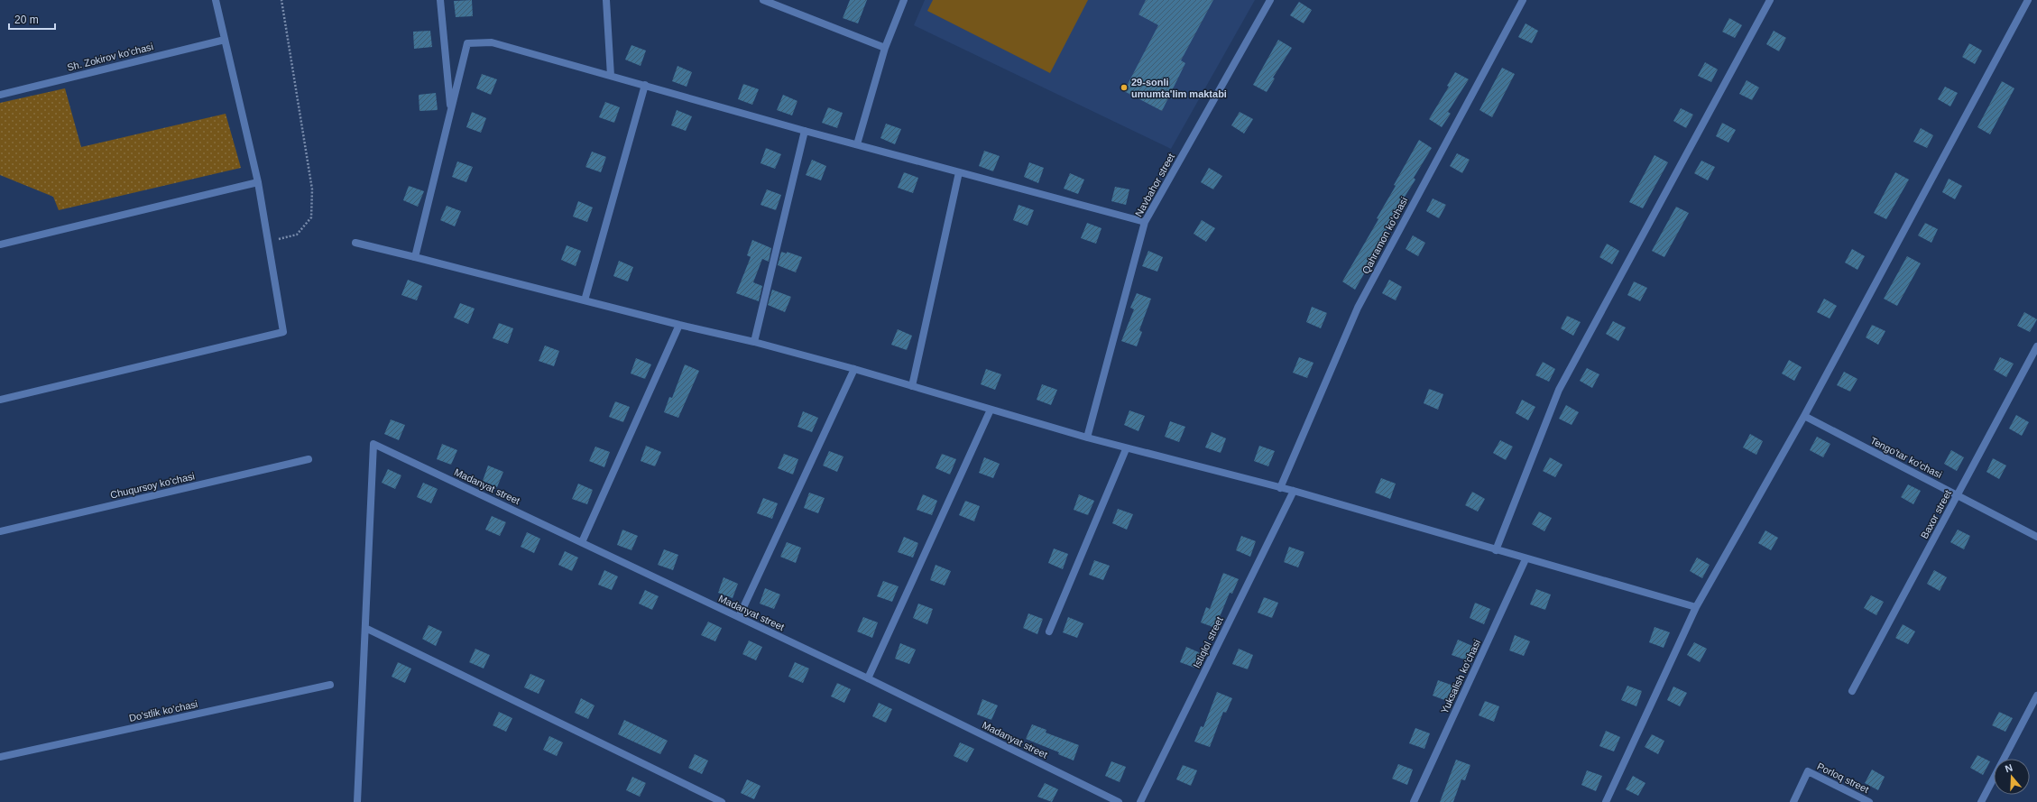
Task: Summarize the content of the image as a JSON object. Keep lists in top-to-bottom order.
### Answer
{
  "streets": {
    "street": [
      "Sh. Zokirov ko'chasi",
      "Navbahor street",
      "Qahramon ko'chasi",
      "Tengo'tar ko'chasi",
      "Chuqursoy ko'chasi",
      "Madanyat street",
      "Baxor street",
      "Istiqlol street",
      "Yuksalish ko'chasi",
      "Do'stlik ko'chasi",
      "Porloq street"
    ]
  },
  "crossings": [
    ["Tengo'tar ko'chasi", "Baxor street"]
  ],
  "places": ["29-sonli umumta'lim maktabi"],
  "scale_bar": "20 m",
  "north": "top"
}
